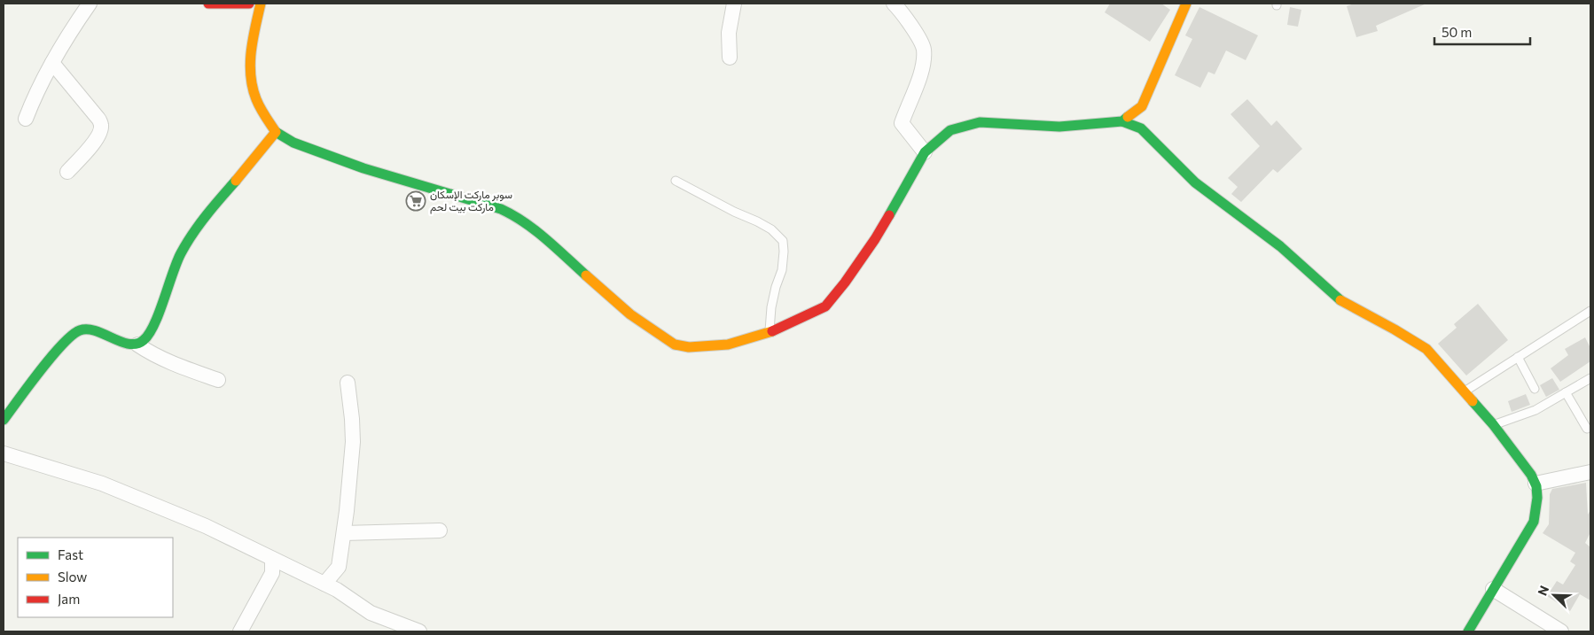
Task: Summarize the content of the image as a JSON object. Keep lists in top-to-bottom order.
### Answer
{
  "places": {
    "supermarket": ["سوبر ماركت الإسكان ماركت بيت لحم"]
  },
  "legend": ["Fast", "Slow", "Jam"],
  "scale_bar": "50 m",
  "north": "top left"
}
